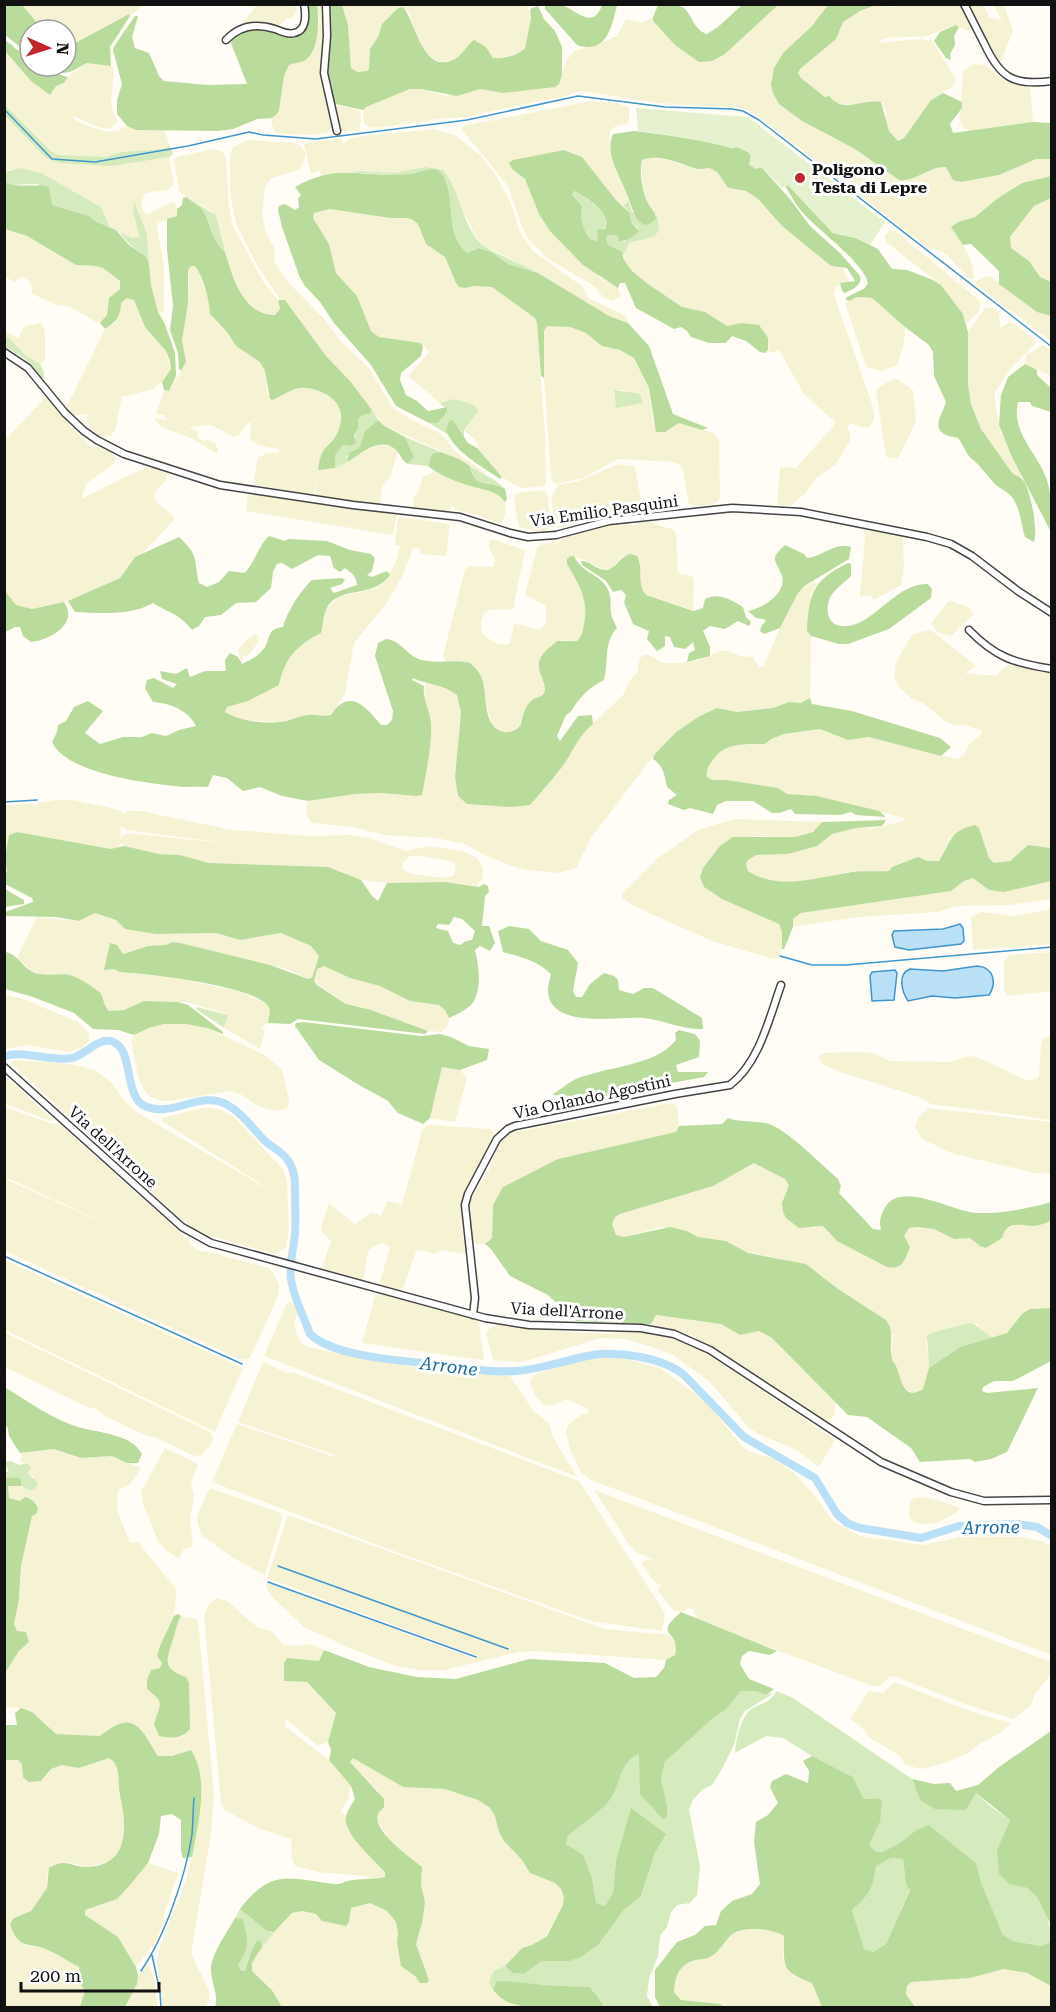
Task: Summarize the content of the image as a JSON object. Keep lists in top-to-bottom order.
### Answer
{
  "streets": {
    "street": ["Via Emilio Pasquini", "Via Orlando Agostini", "Via dell'Arrone"]
  },
  "crossings": [
    ["Via Orlando Agostini", "Via dell'Arrone"]
  ],
  "water": ["Arrone"],
  "places": ["Poligono Testa di Lepre"],
  "scale_bar": "200 m",
  "north": "right"
}
